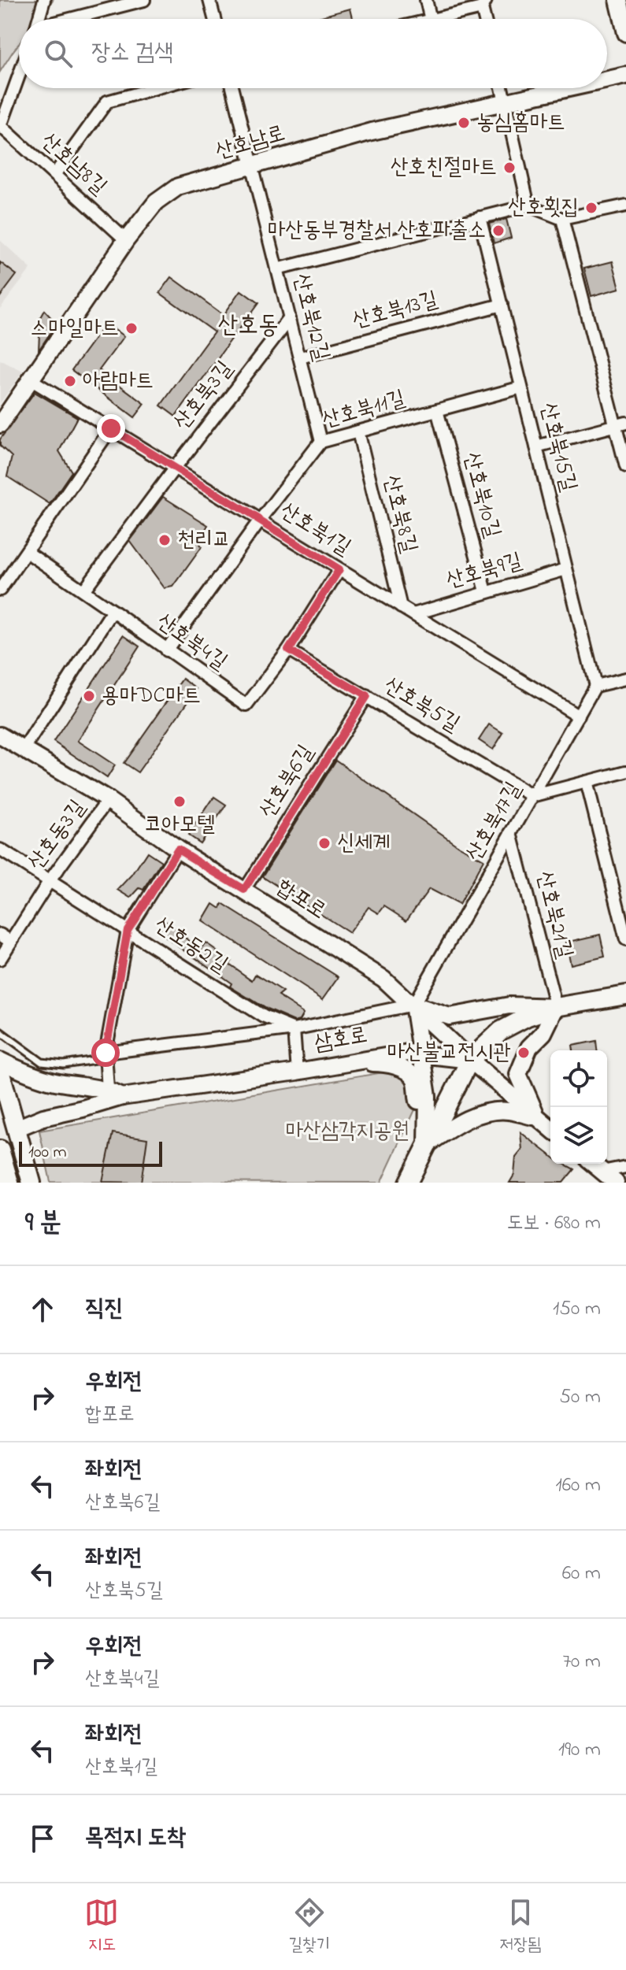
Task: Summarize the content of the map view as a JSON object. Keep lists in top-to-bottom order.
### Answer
{
  "streets": {
    "main road": ["산호남로", "합포로", "삼호로"],
    "street": [
      "산호남8길",
      "산호북13길",
      "산호북12길",
      "산호북3길",
      "산호북11길",
      "산호북15길",
      "산호북10길",
      "산호북8길",
      "산호북1길",
      "산호북9길",
      "산호북4길",
      "산호북5길",
      "산호북6길",
      "산호북17길",
      "산호동3길",
      "산호북21길",
      "산호동2길"
    ]
  },
  "crossings": [
    ["산호남로", "산호남8길"],
    ["산호남로", "산호북12길"],
    ["산호남로", "산호북1길"],
    ["산호북13길", "산호북12길"],
    ["산호북13길", "산호북15길"],
    ["산호북12길", "산호북3길"],
    ["산호북12길", "산호북11길"],
    ["산호북3길", "산호북1길"],
    ["산호북3길", "산호북4길"],
    ["산호북11길", "산호북15길"],
    ["산호북11길", "산호북10길"],
    ["산호북11길", "산호북8길"],
    ["산호북11길", "산호북1길"],
    ["산호북11길", "산호북4길"],
    ["산호북15길", "산호북9길"],
    ["산호북15길", "산호북17길"],
    ["산호북10길", "산호북9길"],
    ["산호북8길", "산호북1길"],
    ["산호북1길", "산호북9길"],
    ["산호북1길", "산호북4길"],
    ["산호북1길", "산호북17길"],
    ["산호북4길", "산호북5길"],
    ["산호북5길", "산호북6길"],
    ["산호북5길", "산호북17길"],
    ["산호북6길", "합포로"],
    ["산호북17길", "합포로"],
    ["산호북17길", "산호북21길"],
    ["산호동3길", "합포로"],
    ["산호동3길", "산호동2길"],
    ["합포로", "삼호로"]
  ],
  "districts": ["산호동"],
  "parks": ["마산삼각지공원"],
  "places": [
    "농심홈마트",
    "산호친절마트",
    "산호횟집",
    "마산동부경찰서 산호파출소",
    "스마일마트",
    "아람마트",
    "천리교",
    "용마DC마트",
    "코아모텔",
    "신세계",
    "마산불교전시관"
  ],
  "scale_bar": "100 m",
  "page": {
    "search": "장소 검색",
    "scale": "100 m",
    "heading": ["9 분", "도보 · 680 m"],
    "list": [
      ["직진", "150 m"],
      ["우회전", "합포로", "50 m"],
      ["좌회전", "산호북6길", "160 m"],
      ["좌회전", "산호북5길", "60 m"],
      ["우회전", "산호북4길", "70 m"],
      ["좌회전", "산호북1길", "190 m"],
      "목적지 도착"
    ],
    "nav": ["지도", "길찾기", "저장됨"]
  }
}
